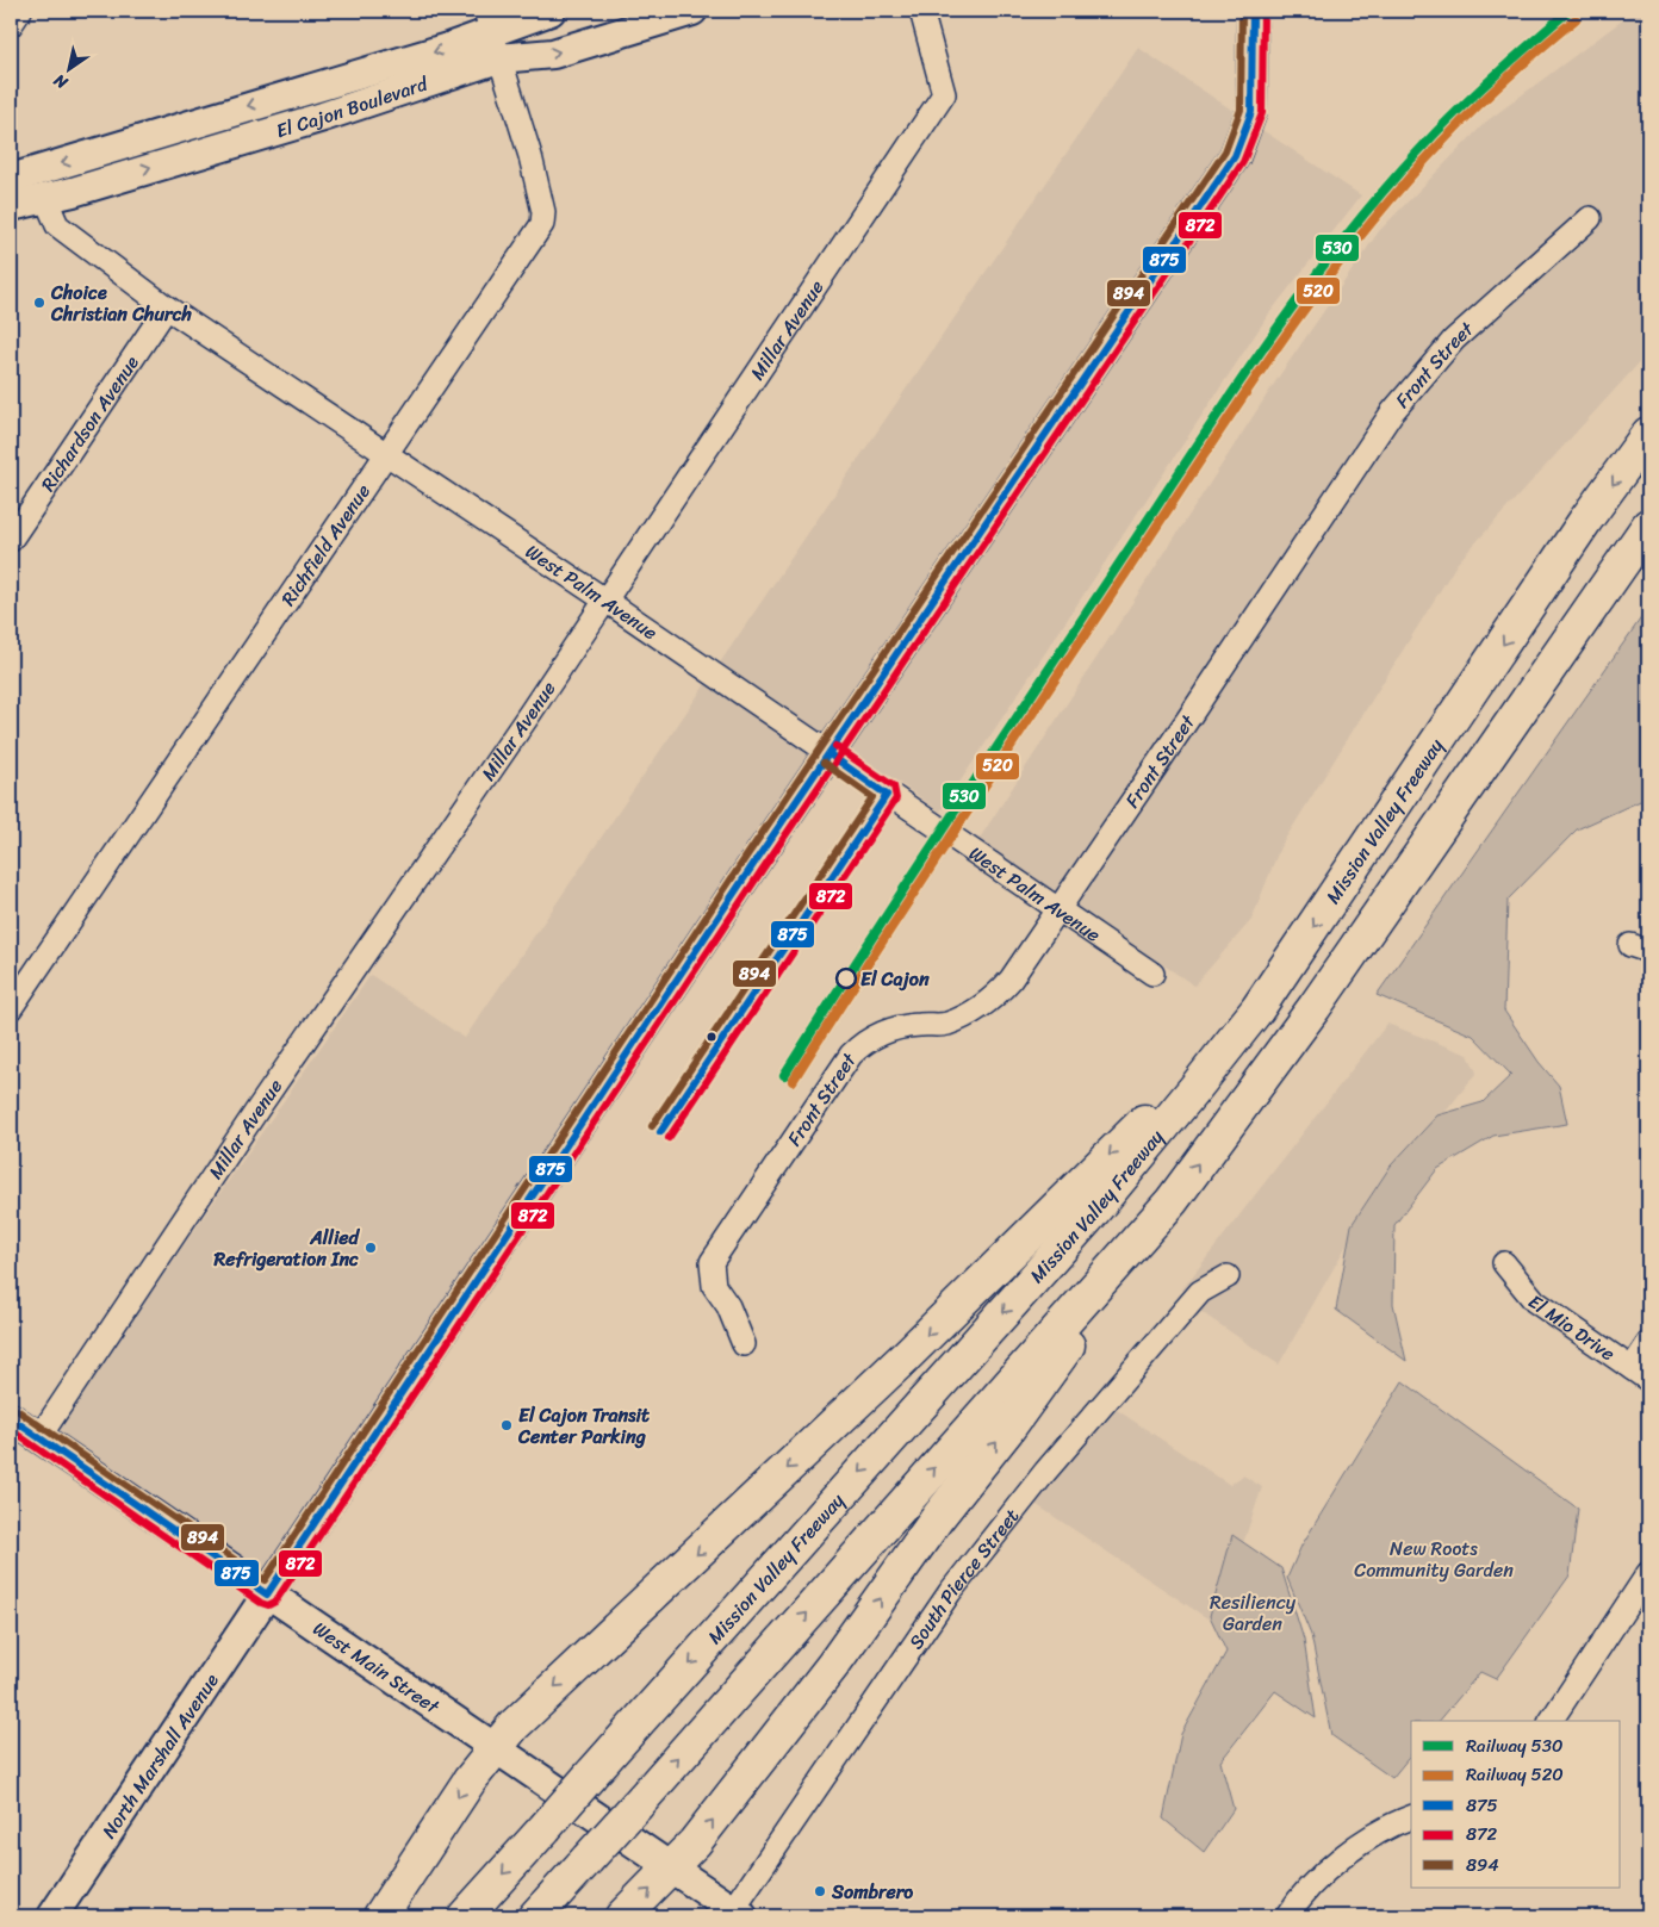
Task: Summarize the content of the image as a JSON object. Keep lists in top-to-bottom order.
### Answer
{
  "streets": {
    "highway": ["Mission Valley Freeway"],
    "main road": ["El Cajon Boulevard", "West Main Street", "North Marshall Avenue"],
    "street": [
      "Millar Avenue",
      "Front Street",
      "Richardson Avenue",
      "Richfield Avenue",
      "West Palm Avenue",
      "El Mio Drive",
      "South Pierce Street"
    ]
  },
  "crossings": [
    ["El Cajon Boulevard", "Richfield Avenue"],
    ["El Cajon Boulevard", "West Palm Avenue"],
    ["Millar Avenue", "West Palm Avenue"],
    ["Millar Avenue", "West Main Street"],
    ["Front Street", "West Palm Avenue"],
    ["Richardson Avenue", "West Palm Avenue"],
    ["Richfield Avenue", "West Palm Avenue"],
    ["West Palm Avenue", "North Marshall Avenue"],
    ["South Pierce Street", "West Main Street"],
    ["West Main Street", "North Marshall Avenue"]
  ],
  "parks": ["New Roots Community Garden", "Resiliency Garden"],
  "places": [
    "Choice Christian Church",
    "El Cajon",
    "Allied Refrigeration Inc",
    "El Cajon Transit Center Parking",
    "Sombrero"
  ],
  "lines": [
    "rail line 530",
    "transit line 875",
    "transit line 872",
    "transit line 894",
    "rail line 520"
  ],
  "legend": [
    "Railway 530",
    "Railway 520",
    "875",
    "872",
    "894"
  ],
  "north": "bottom left"
}
